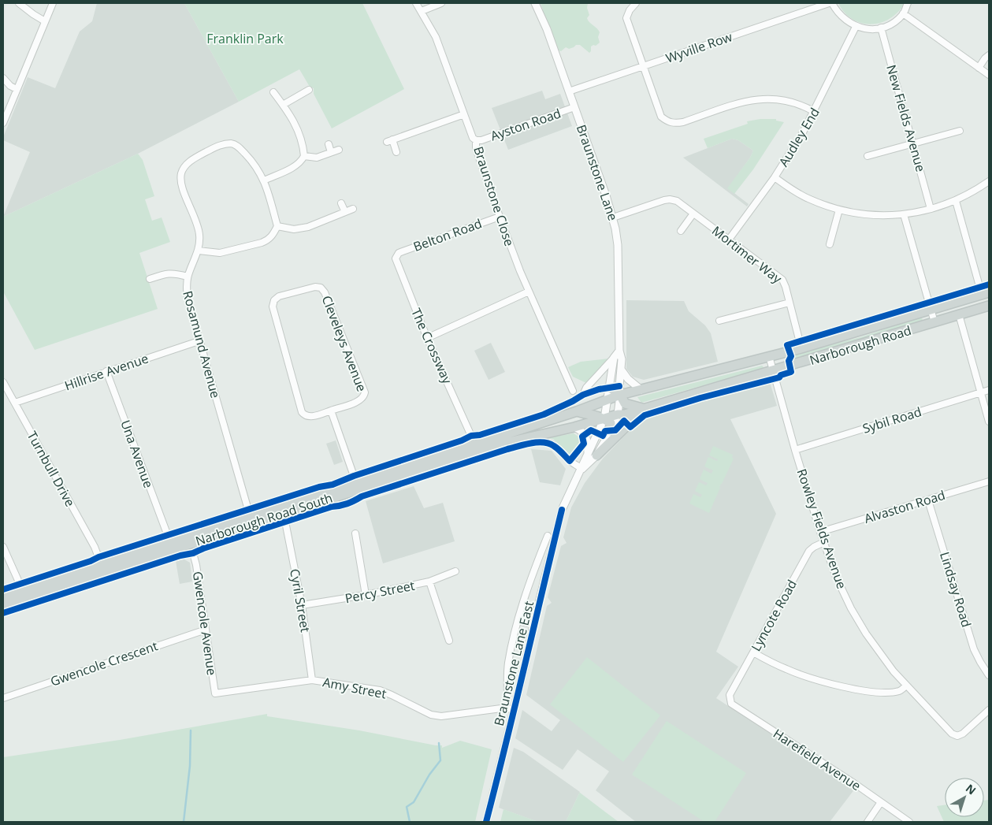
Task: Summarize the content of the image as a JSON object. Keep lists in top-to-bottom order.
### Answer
{
  "streets": {
    "main road": ["Narborough Road", "Narborough Road South"],
    "street": [
      "Wyville Row",
      "New Fields Avenue",
      "Ayston Road",
      "Audley End",
      "Braunstone Lane",
      "Braunstone Close",
      "Belton Road",
      "Mortimer Way",
      "Cleveleys Avenue",
      "Rosamund Avenue",
      "The Crossway",
      "Hillrise Avenue",
      "Sybil Road",
      "Una Avenue",
      "Turnbull Drive",
      "Alvaston Road",
      "Rowley Fields Avenue",
      "Lindsay Road",
      "Percy Street",
      "Cyril Street",
      "Lyncote Road",
      "Gwencole Avenue",
      "Gwencole Crescent",
      "Braunstone Lane East",
      "Amy Street",
      "Harefield Avenue"
    ]
  },
  "crossings": [
    ["Wyville Row", "Braunstone Lane"],
    ["Ayston Road", "Braunstone Lane"],
    ["Ayston Road", "Braunstone Close"],
    ["Audley End", "Mortimer Way"],
    ["Braunstone Lane", "Mortimer Way"],
    ["Braunstone Lane", "Narborough Road"],
    ["Braunstone Lane", "Narborough Road South"],
    ["Braunstone Lane", "Braunstone Lane East"],
    ["Braunstone Close", "Belton Road"],
    ["Belton Road", "The Crossway"],
    ["Mortimer Way", "Narborough Road"],
    ["Rosamund Avenue", "Hillrise Avenue"],
    ["Rosamund Avenue", "Narborough Road South"],
    ["Narborough Road", "Narborough Road South"],
    ["Narborough Road", "Rowley Fields Avenue"],
    ["Narborough Road", "Braunstone Lane East"],
    ["The Crossway", "Narborough Road South"],
    ["Hillrise Avenue", "Una Avenue"],
    ["Hillrise Avenue", "Turnbull Drive"],
    ["Sybil Road", "Rowley Fields Avenue"],
    ["Una Avenue", "Narborough Road South"],
    ["Turnbull Drive", "Narborough Road South"],
    ["Alvaston Road", "Rowley Fields Avenue"],
    ["Alvaston Road", "Lindsay Road"],
    ["Narborough Road South", "Cyril Street"],
    ["Narborough Road South", "Gwencole Avenue"],
    ["Narborough Road South", "Braunstone Lane East"],
    ["Rowley Fields Avenue", "Lyncote Road"],
    ["Percy Street", "Cyril Street"],
    ["Cyril Street", "Amy Street"],
    ["Lyncote Road", "Harefield Avenue"],
    ["Gwencole Avenue", "Gwencole Crescent"],
    ["Gwencole Avenue", "Amy Street"],
    ["Braunstone Lane East", "Amy Street"]
  ],
  "parks": ["Franklin Park"],
  "north": "top right"
}
